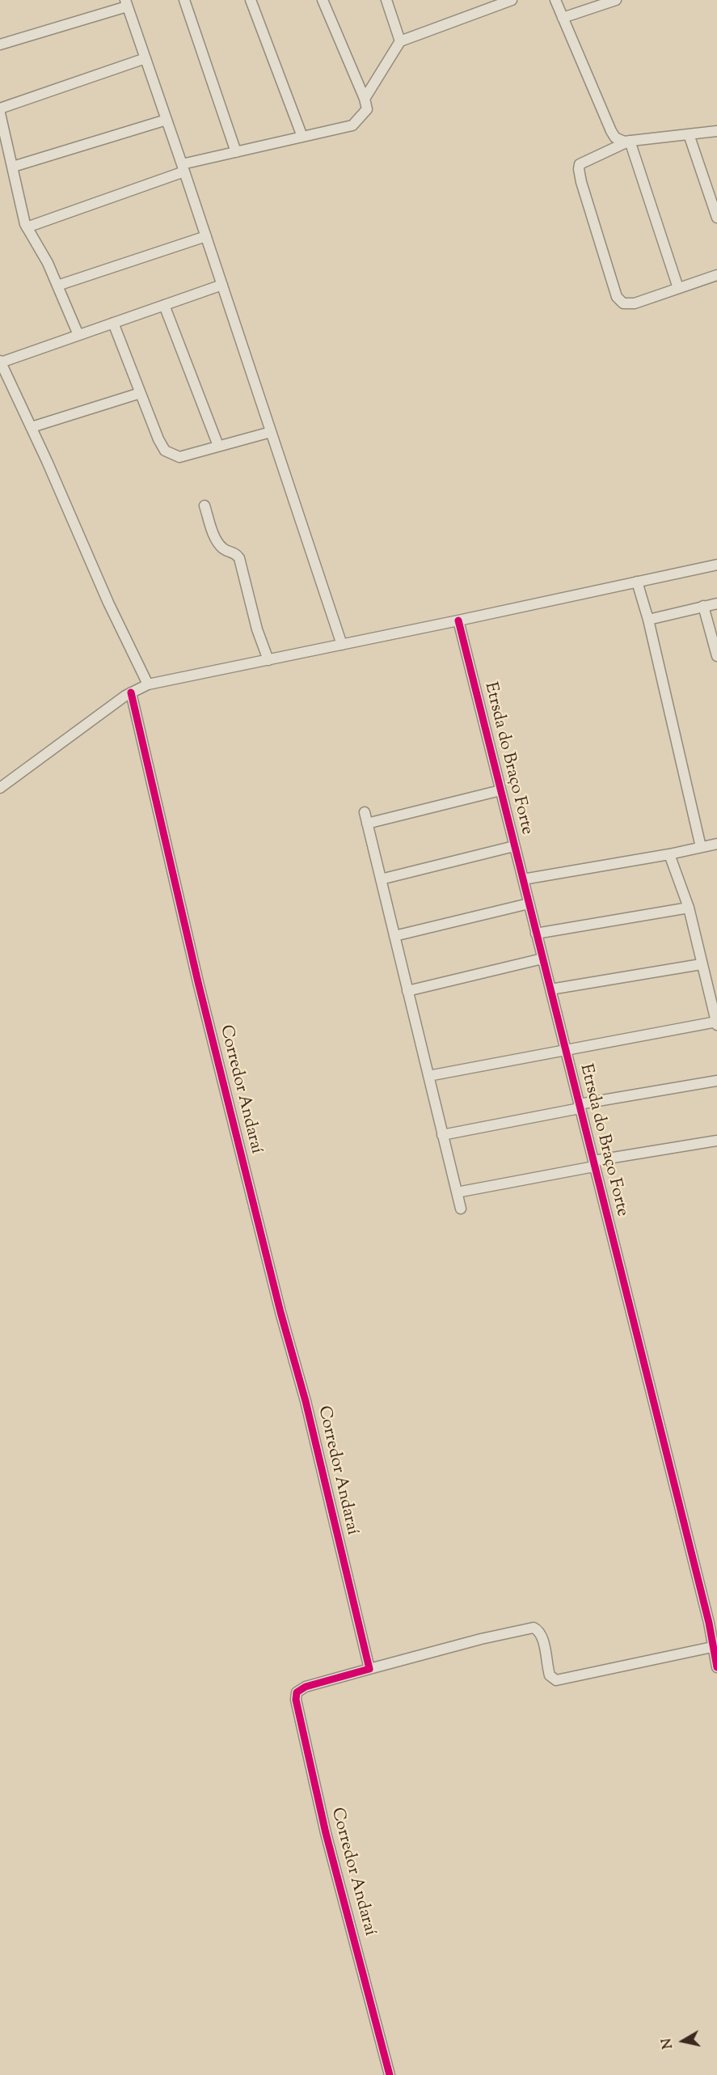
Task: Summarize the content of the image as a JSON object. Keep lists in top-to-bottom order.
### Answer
{
  "streets": {
    "street": ["Etrsda do Braço Forte", "Corredor Andaraí"]
  },
  "north": "left"
}
